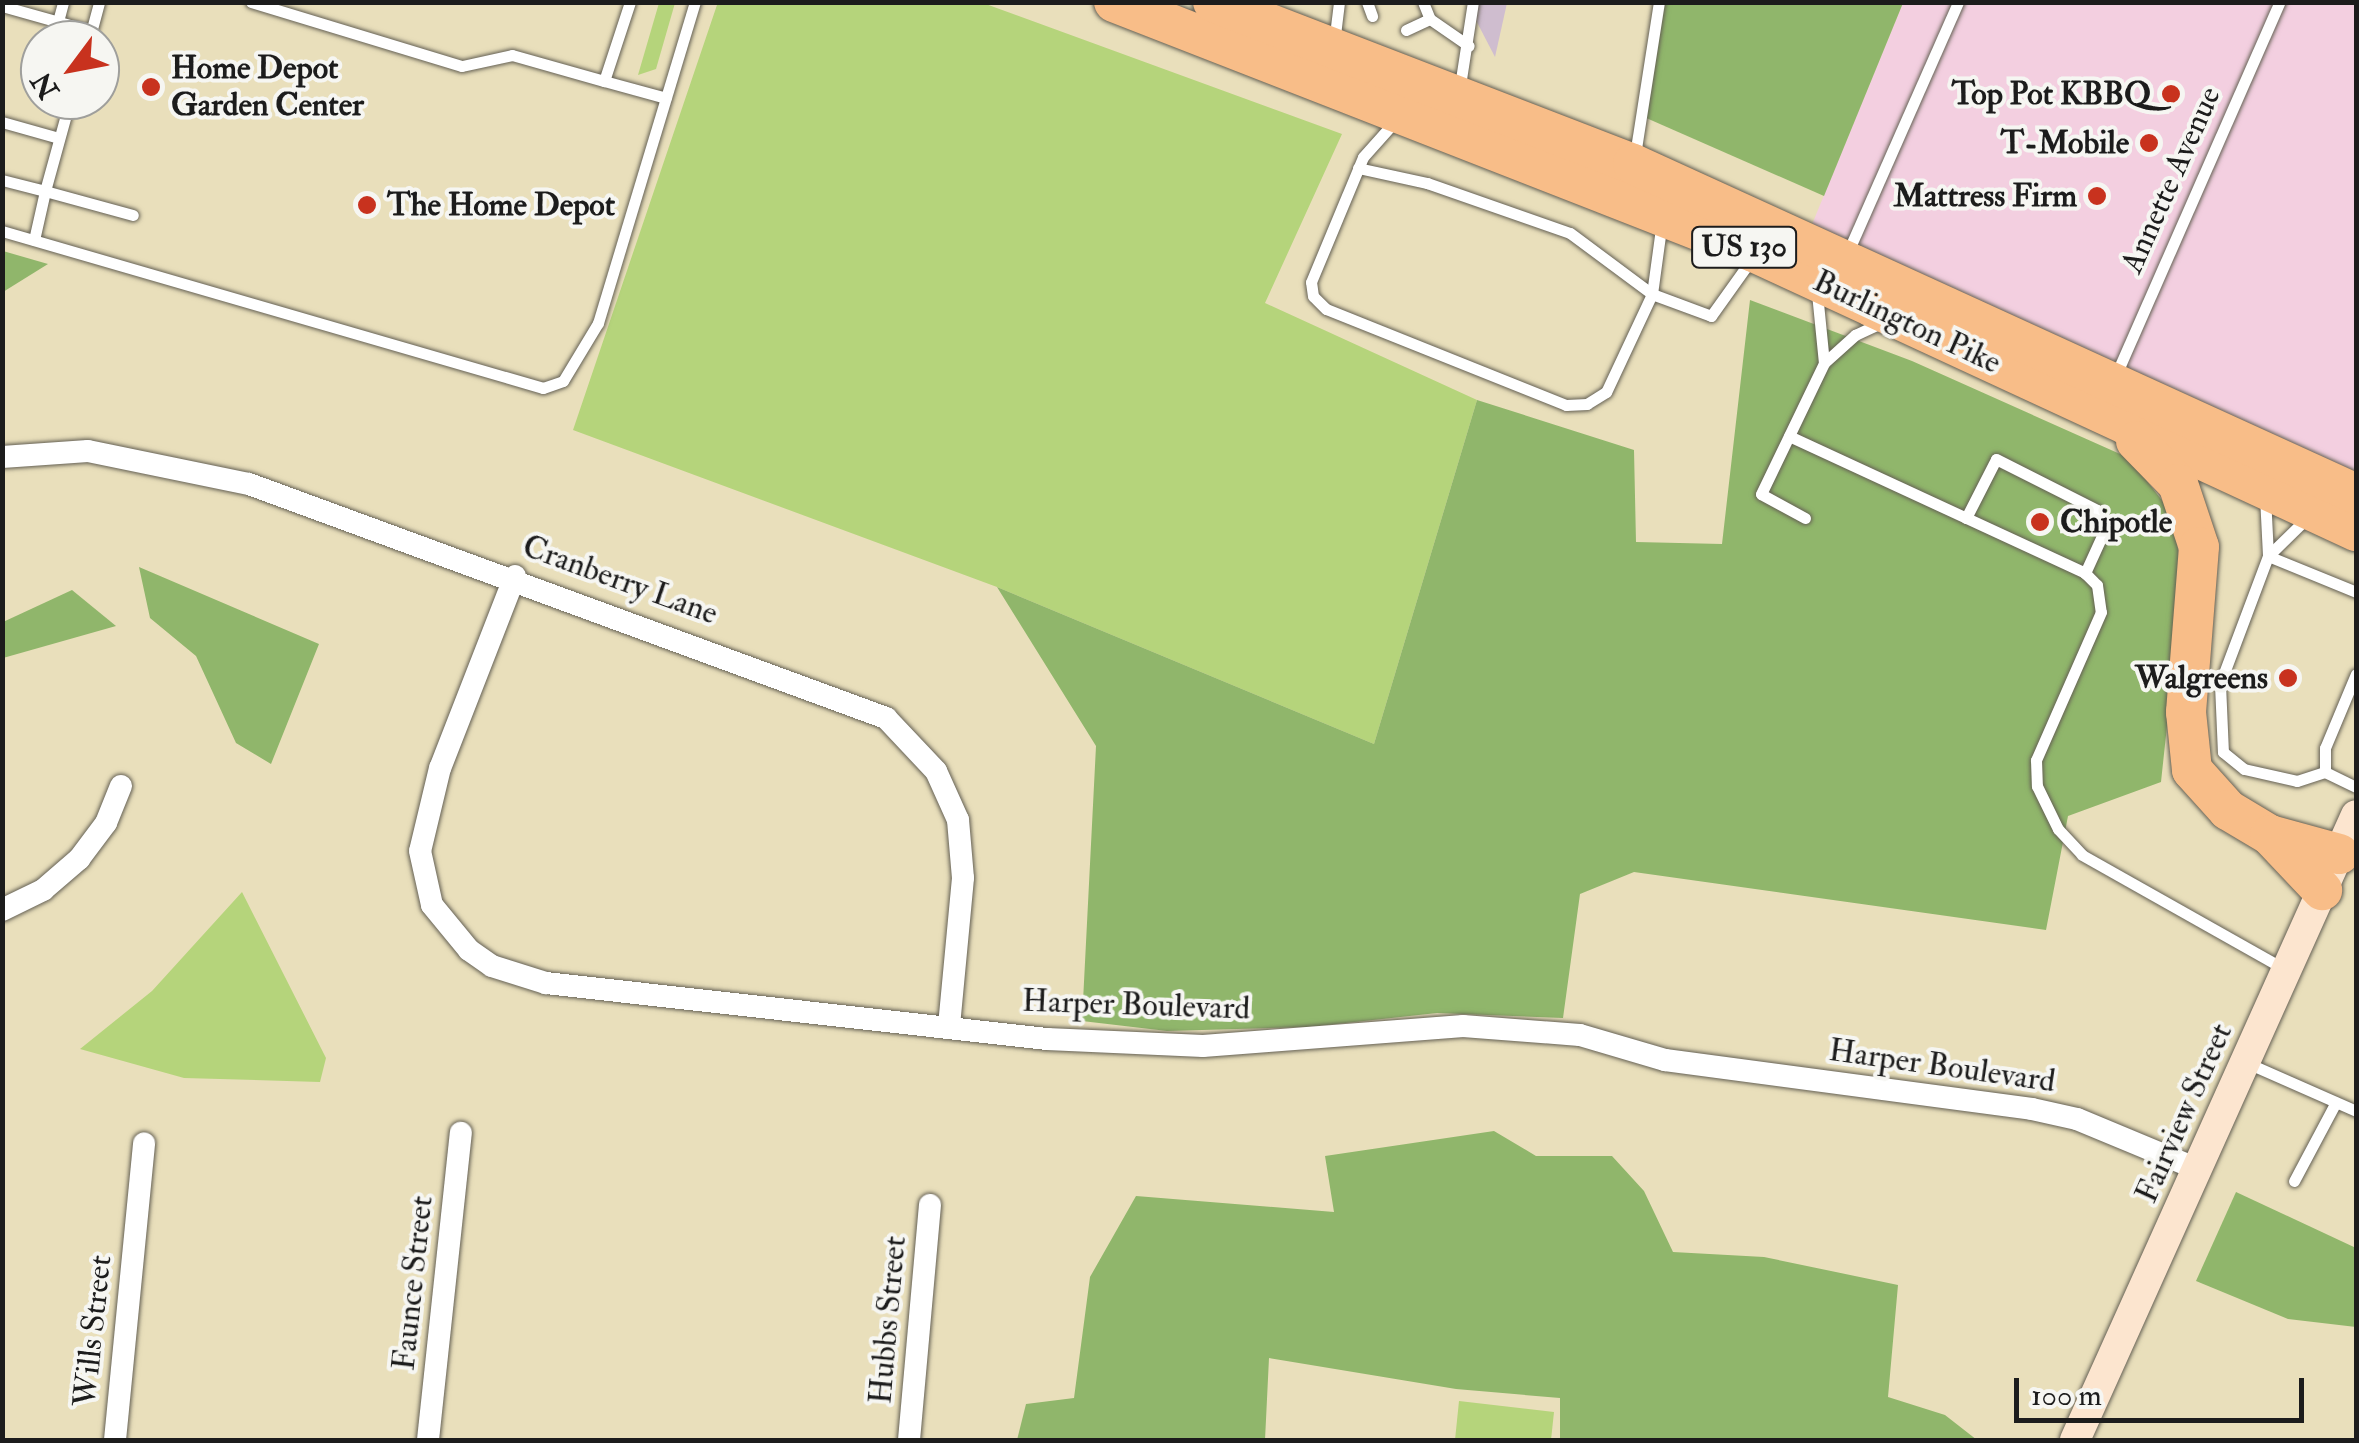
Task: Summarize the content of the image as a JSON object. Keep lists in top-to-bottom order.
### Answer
{
  "streets": {
    "highway": ["US 130", "Burlington Pike"],
    "street": [
      "Cranberry Lane",
      "Harper Boulevard",
      "Fairview Street",
      "Faunce Street",
      "Hubbs Street",
      "Wills Street"
    ],
    "lane": ["Annette Avenue"]
  },
  "crossings": [
    ["Annette Avenue", "Burlington Pike"],
    ["Cranberry Lane", "Harper Boulevard"],
    ["Harper Boulevard", "Fairview Street"]
  ],
  "places": [
    "Home Depot Garden Center",
    "Top Pot KBBQ",
    "T-Mobile",
    "Mattress Firm",
    "The Home Depot",
    "Chipotle",
    "Walgreens"
  ],
  "scale_bar": "100 m",
  "north": "bottom left"
}
